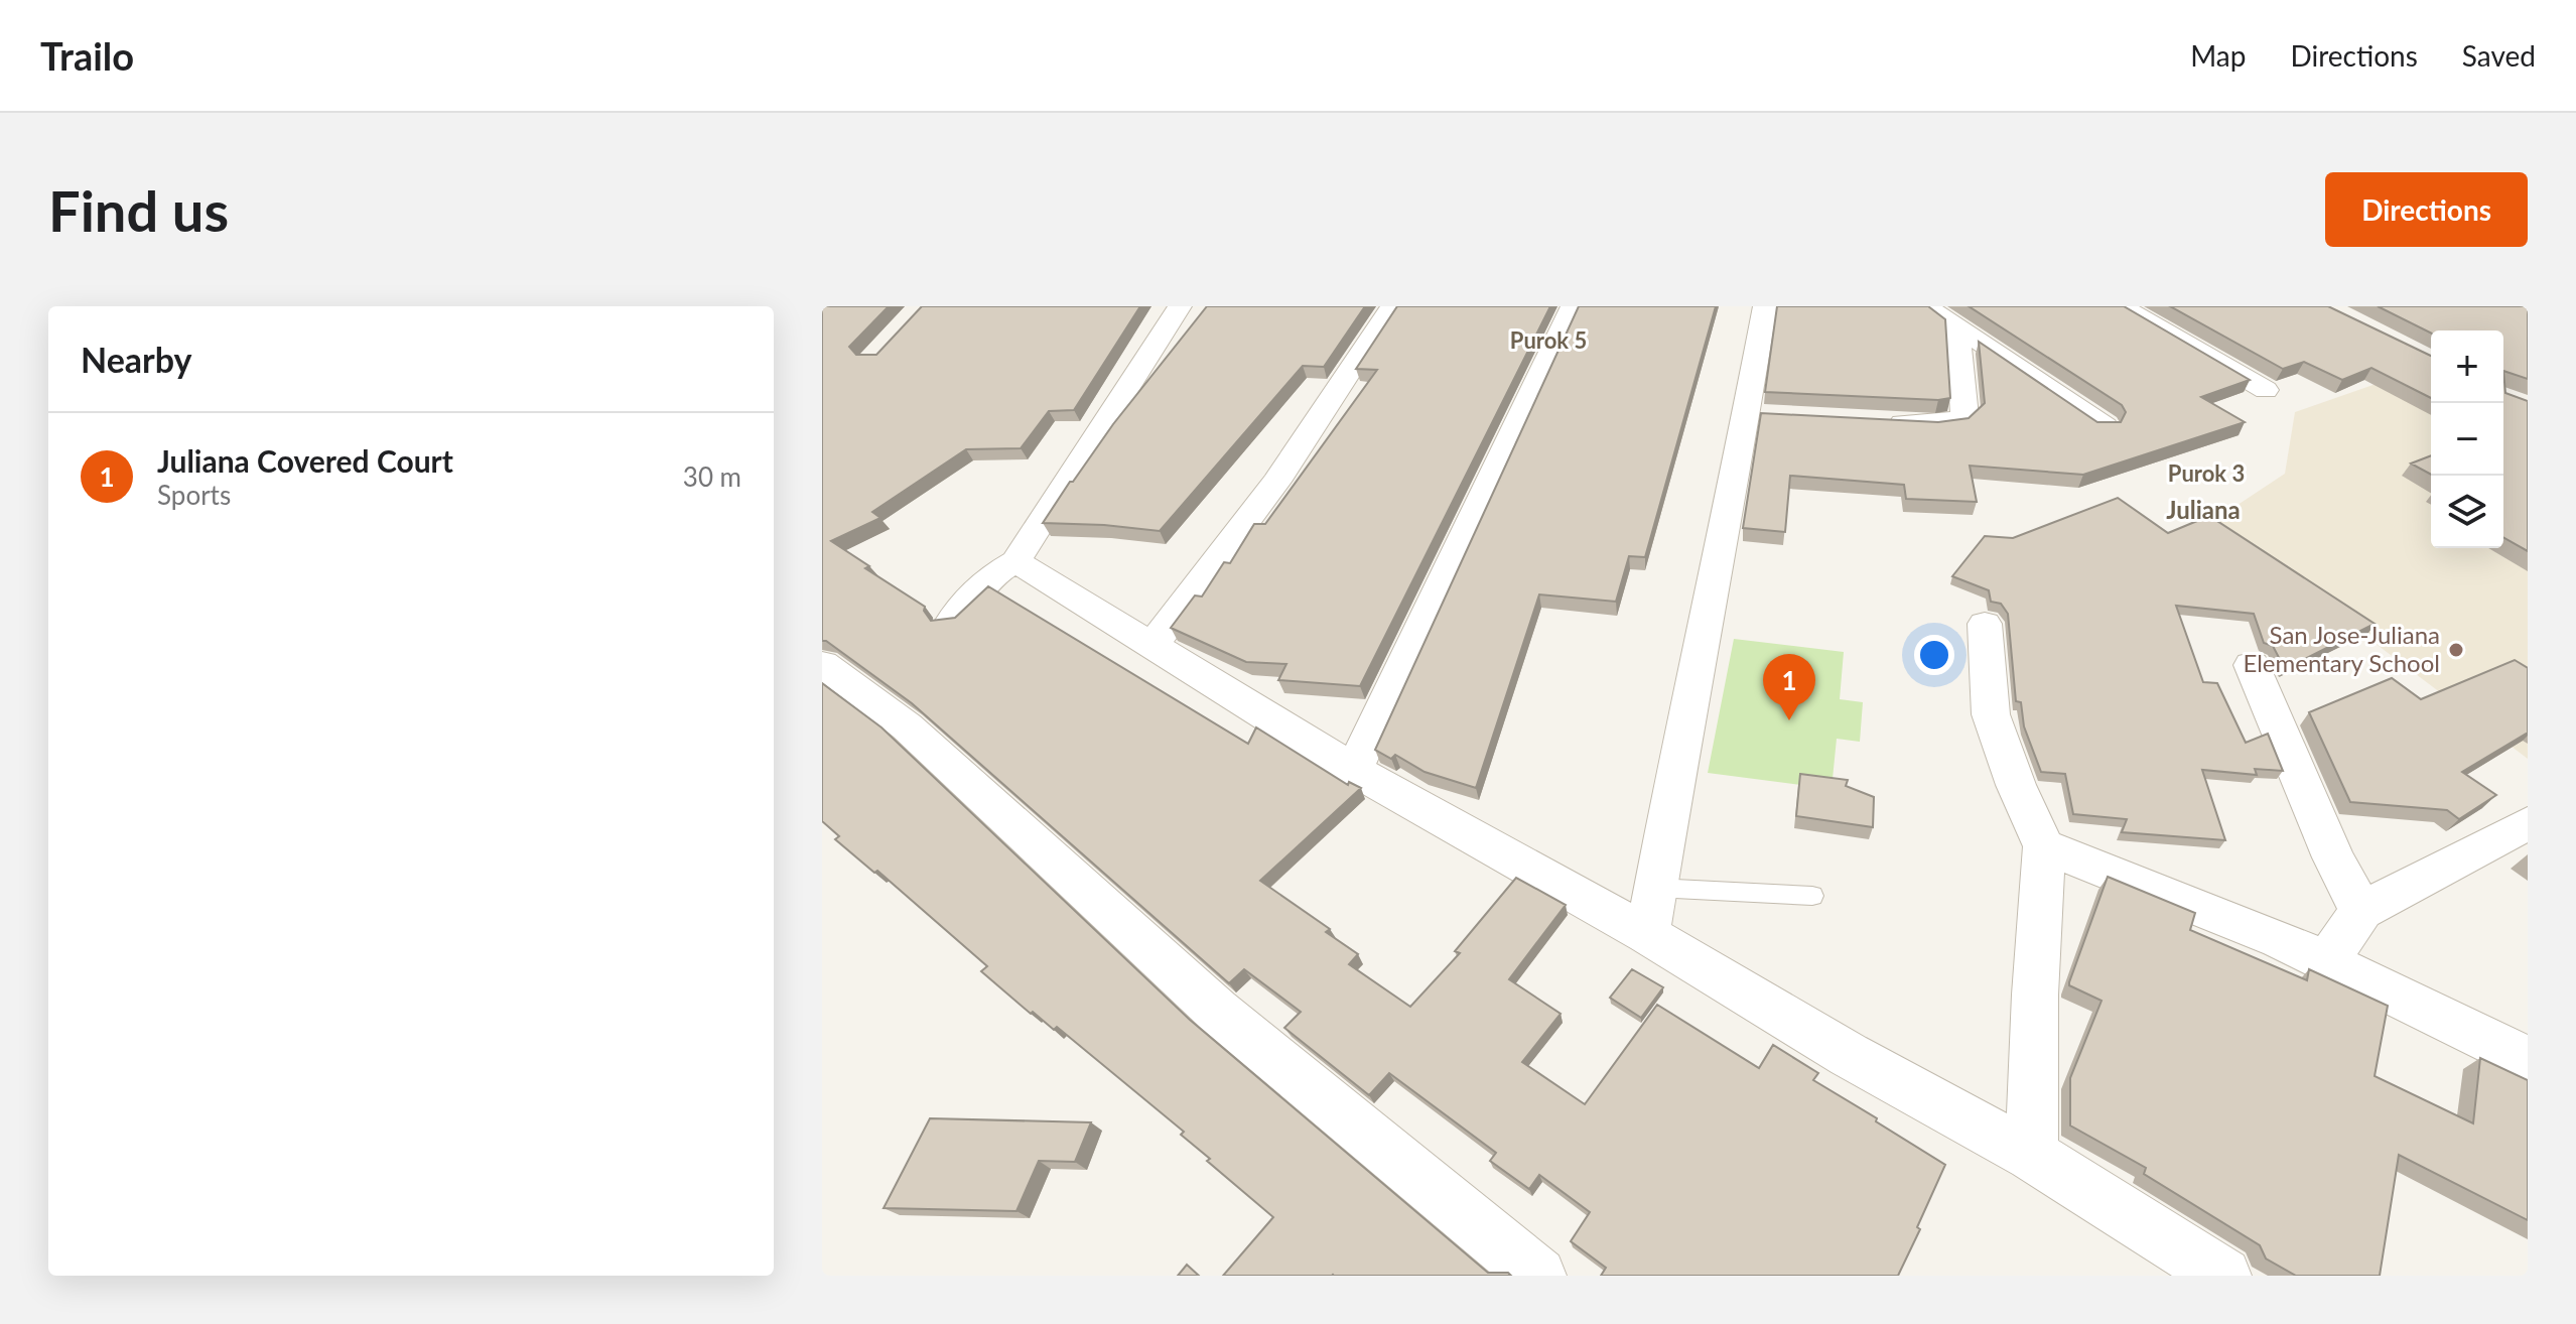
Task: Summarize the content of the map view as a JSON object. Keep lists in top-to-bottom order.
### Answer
{
  "districts": ["Purok 5", "Purok 3", "Juliana"],
  "places": ["San Jose-Juliana Elementary School"],
  "page": {
    "header": "Trailo",
    "nav": ["Map", "Directions", "Saved"],
    "buttons": "Directions",
    "title": "Find us",
    "heading": "Nearby",
    "map_buttons": ["+", "−"],
    "list": [
      {
        "mark": "1",
        "name": "Juliana Covered Court",
        "note": "Sports",
        "value": "30 m"
      }
    ],
    "pins": "1"
  }
}
